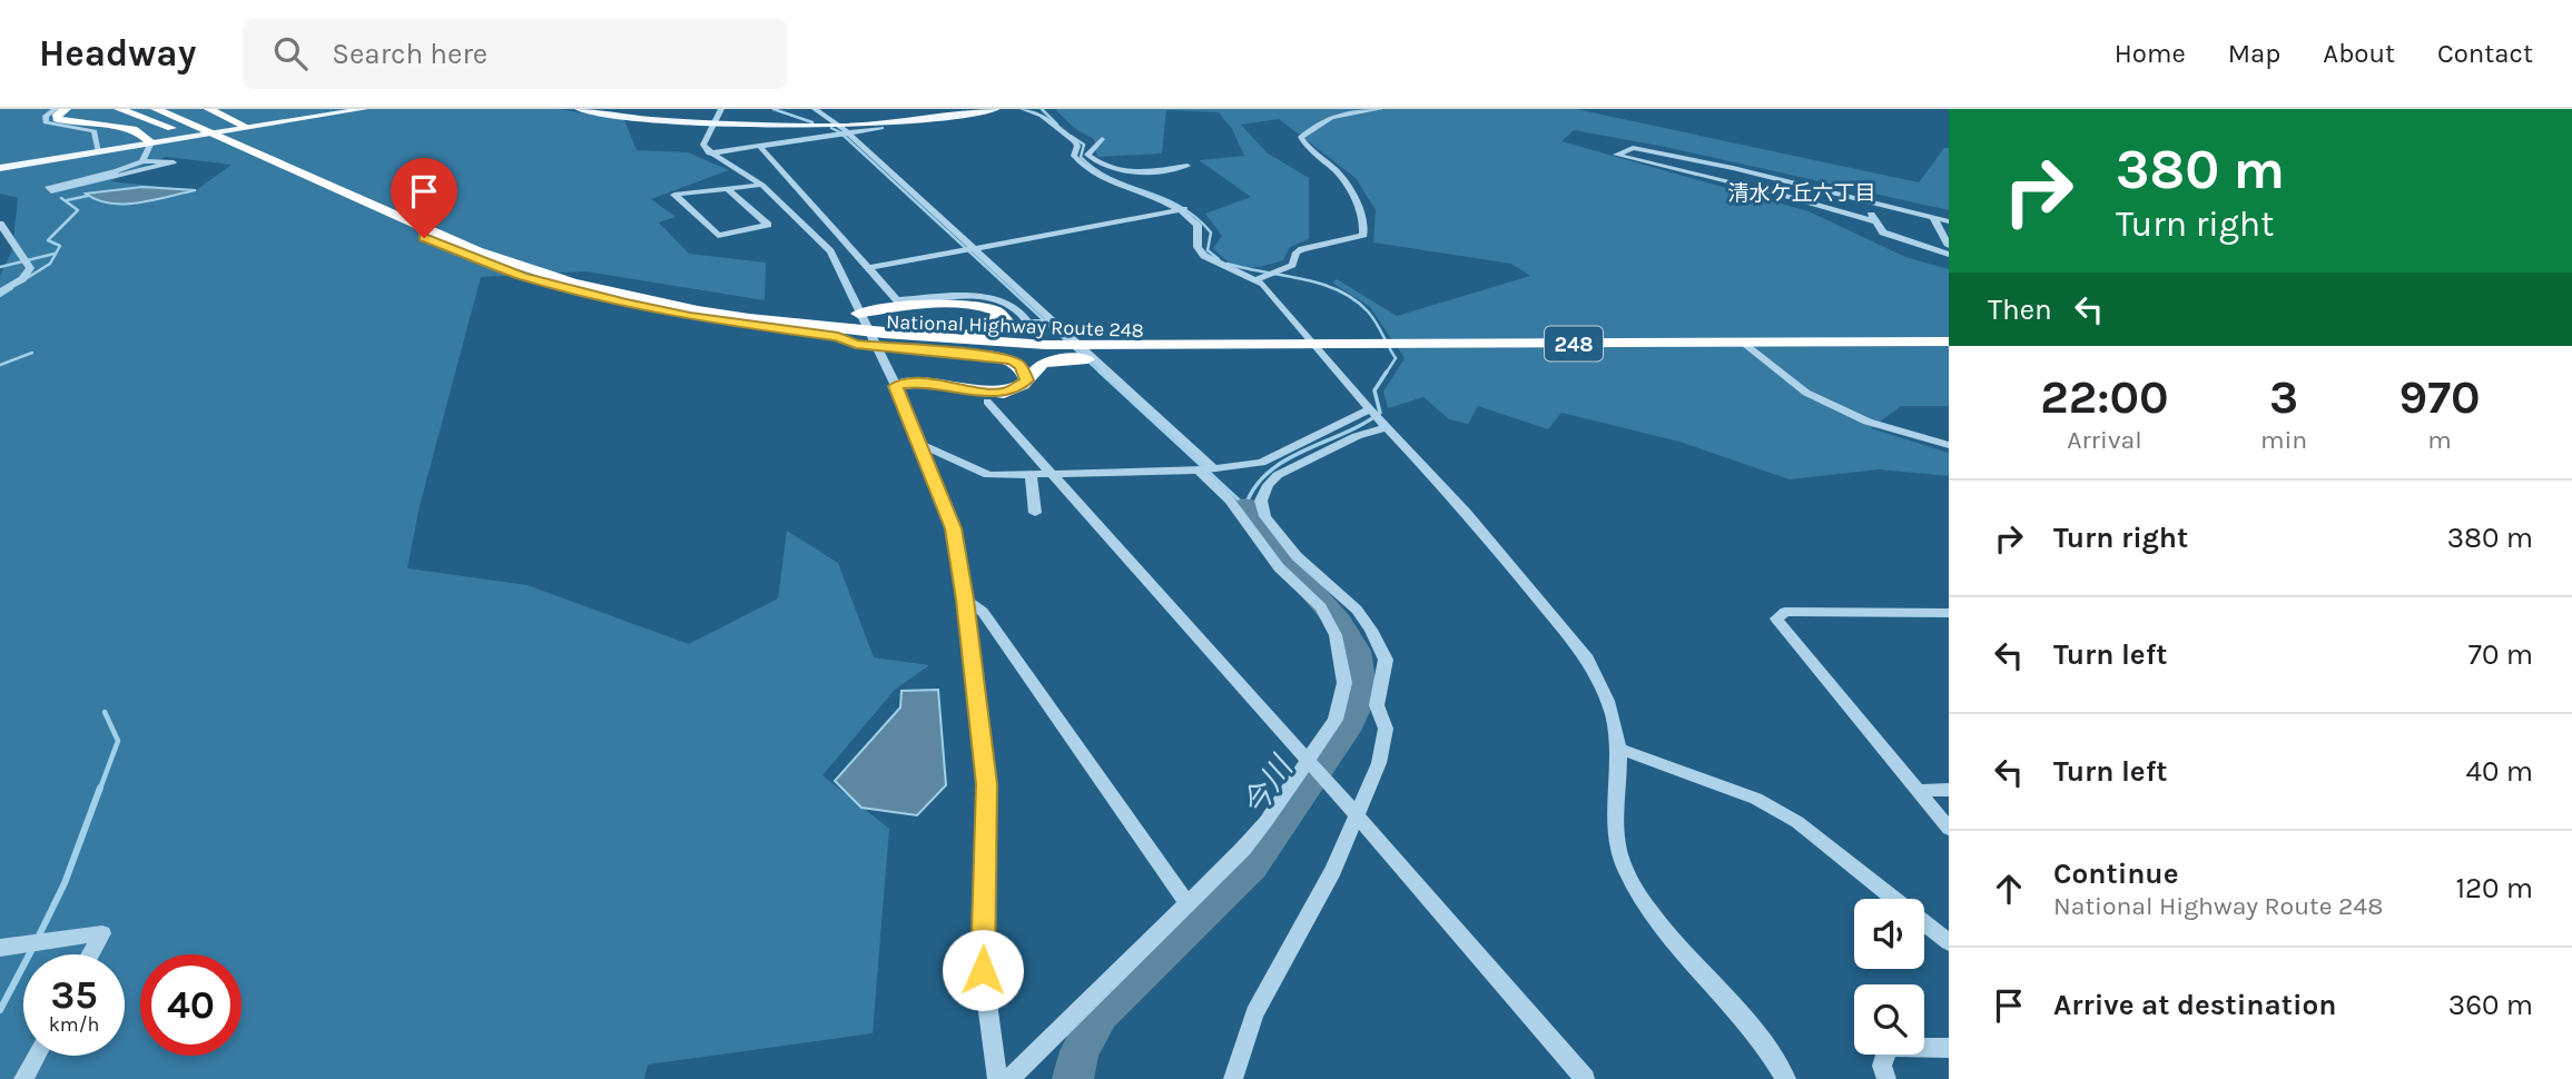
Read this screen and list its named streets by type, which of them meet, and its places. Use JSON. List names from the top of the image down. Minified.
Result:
{"streets":{"highway":["National Highway Route 248","248"]},"districts":["清水ケ丘六丁目"],"water":["今川"],"page":{"header":"Headway","search":"Search here","nav":["Home","Map","About","Contact"],"turn":["380 m","Turn right"],"then":"Then","eta":["22:00","Arrival","3","min","970","m"],"list":[{"name":"Turn right","value":"380 m"},{"name":"Turn left","value":"70 m"},{"name":"Turn left","value":"40 m"},{"name":"Continue","note":"National Highway Route 248","value":"120 m"},{"name":"Arrive at destination","value":"360 m"}],"speed":"35 km/h","limit":"40"}}
